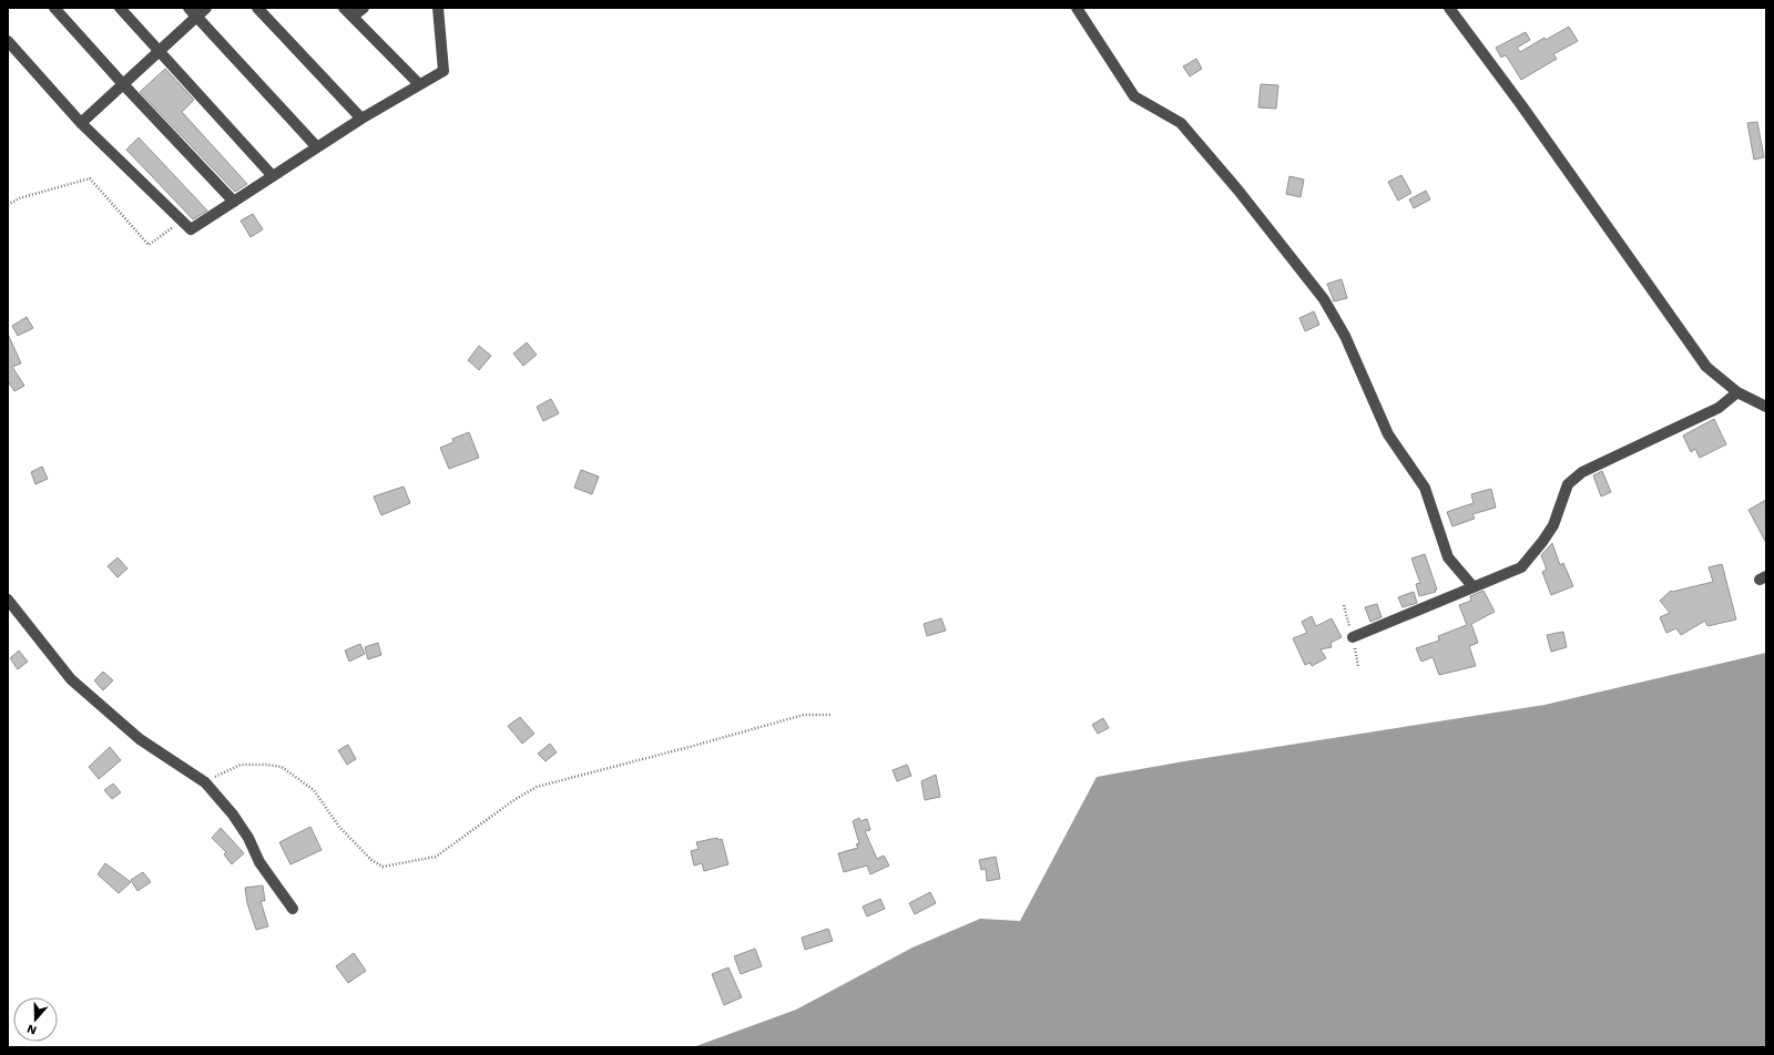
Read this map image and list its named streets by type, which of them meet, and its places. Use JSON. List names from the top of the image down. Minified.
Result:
{"north":"bottom"}
